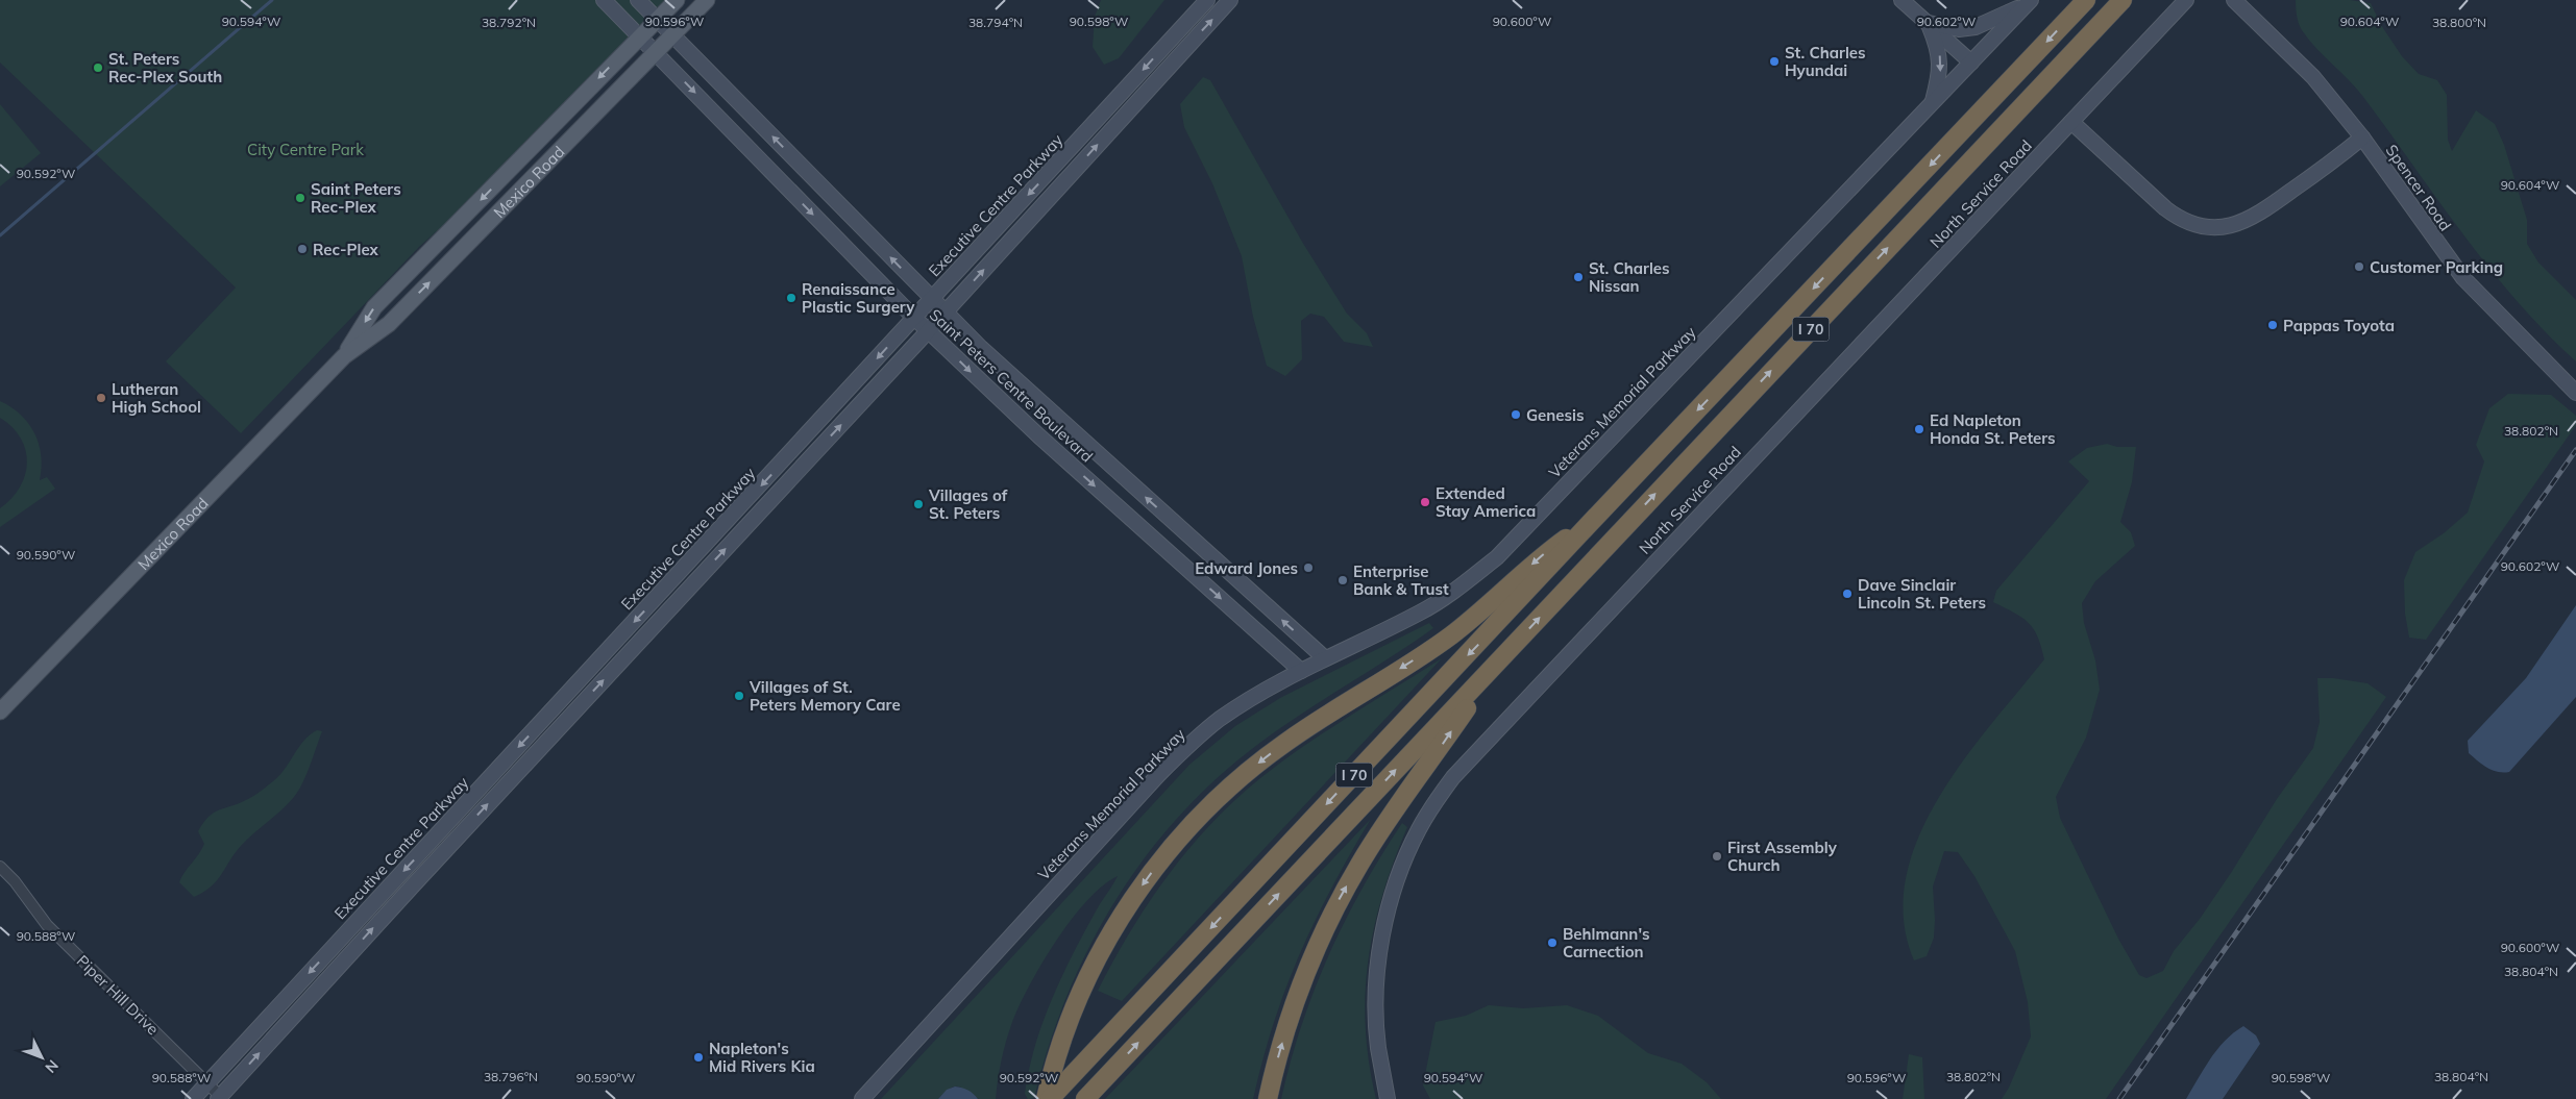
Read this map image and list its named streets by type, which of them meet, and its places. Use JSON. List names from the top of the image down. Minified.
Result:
{"streets":{"highway":["I 70"],"main road":["Mexico Road"],"street":["Spencer Road","North Service Road","Executive Centre Parkway","Saint Peters Centre Boulevard","Veterans Memorial Parkway","Piper Hill Drive"]},"crossings":[["Mexico Road","Saint Peters Centre Boulevard"],["Executive Centre Parkway","Saint Peters Centre Boulevard"],["Executive Centre Parkway","Piper Hill Drive"],["Saint Peters Centre Boulevard","Veterans Memorial Parkway"]],"parks":["City Centre Park"],"places":["St. Charles Hyundai","St. Peters Rec-Plex South","Saint Peters Rec-Plex","Rec-Plex","Customer Parking","St. Charles Nissan","Renaissance Plastic Surgery","Pappas Toyota","Lutheran High School","Genesis","Ed Napleton Honda St. Peters","Extended Stay America","Villages of St. Peters","Edward Jones","Enterprise Bank & Trust","Dave Sinclair Lincoln St. Peters","Villages of St. Peters Memory Care","First Assembly Church","Behlmann's Carnection","Napleton's Mid Rivers Kia"],"north":"bottom right","coordinates":["90.594°W","90.596°W","90.598°W","90.600°W","90.602°W","90.604°W","38.794°N","38.800°N","38.792°N","90.592°W","38.802°N","90.590°W","90.588°W","38.804°N","38.796°N"]}
